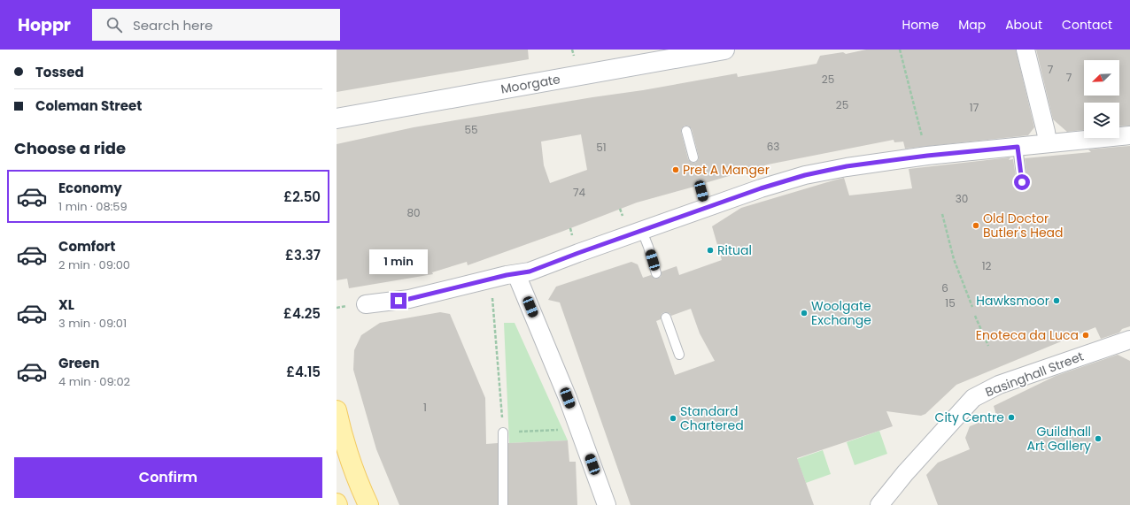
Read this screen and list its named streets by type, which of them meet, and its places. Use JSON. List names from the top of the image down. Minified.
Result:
{"streets":{"street":["Moorgate","Basinghall Street"]},"places":["Pret A Manger","Old Doctor Butler's Head","Ritual","Hawksmoor","Woolgate Exchange","Enoteca da Luca","City Centre","Standard Chartered","Guildhall Art Gallery"],"house_numbers":["7","7","25","25","17","55","63","51","74","30","80","12","6","15","1"],"north":"bottom left","page":{"header":"Hoppr","search":"Search here","nav":["Home","Map","About","Contact"],"banner":["Tossed","Coleman Street"],"heading":"Choose a ride","list":[{"name":"Economy","note":"1 min · 08:59","value":"£2.50"},{"name":"Comfort","note":"2 min · 09:00","value":"£3.37"},{"name":"XL","note":"3 min · 09:01","value":"£4.25"},{"name":"Green","note":"4 min · 09:02","value":"£4.15"}],"bubble":"1 min","buttons":"Confirm"}}
